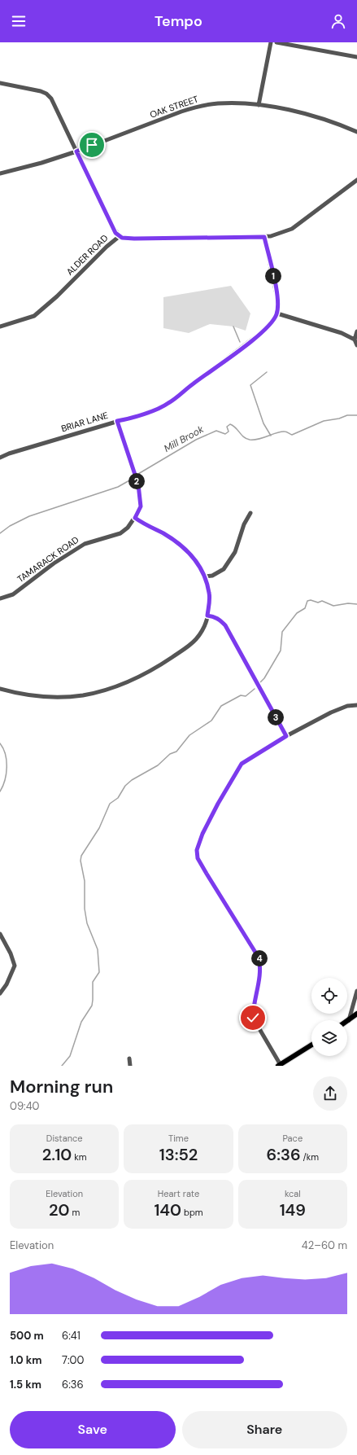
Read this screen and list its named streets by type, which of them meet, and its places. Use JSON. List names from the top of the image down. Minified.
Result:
{"streets":{"street":["OAK STREET","ALDER ROAD","BRIAR LANE","TAMARACK ROAD"]},"crossings":[["ALDER ROAD","BRIAR LANE"],["BRIAR LANE","TAMARACK ROAD"]],"water":["Mill Brook"],"page":{"header":"Tempo","pins":["1","2","3","4"],"heading":["Morning run","09:40"],"stats":[["Distance","2.10 km"],["Time","13:52"],["Pace","6:36 /km"],["Elevation","20 m"],["Heart rate","140 bpm"],["kcal","149"]],"chart":["Elevation","42–60 m"],"list":[{"name":"500 m","note":"6:41"},{"name":"1.0 km","note":"7:00"},{"name":"1.5 km","note":"6:36"}],"buttons":["Save","Share"]}}
